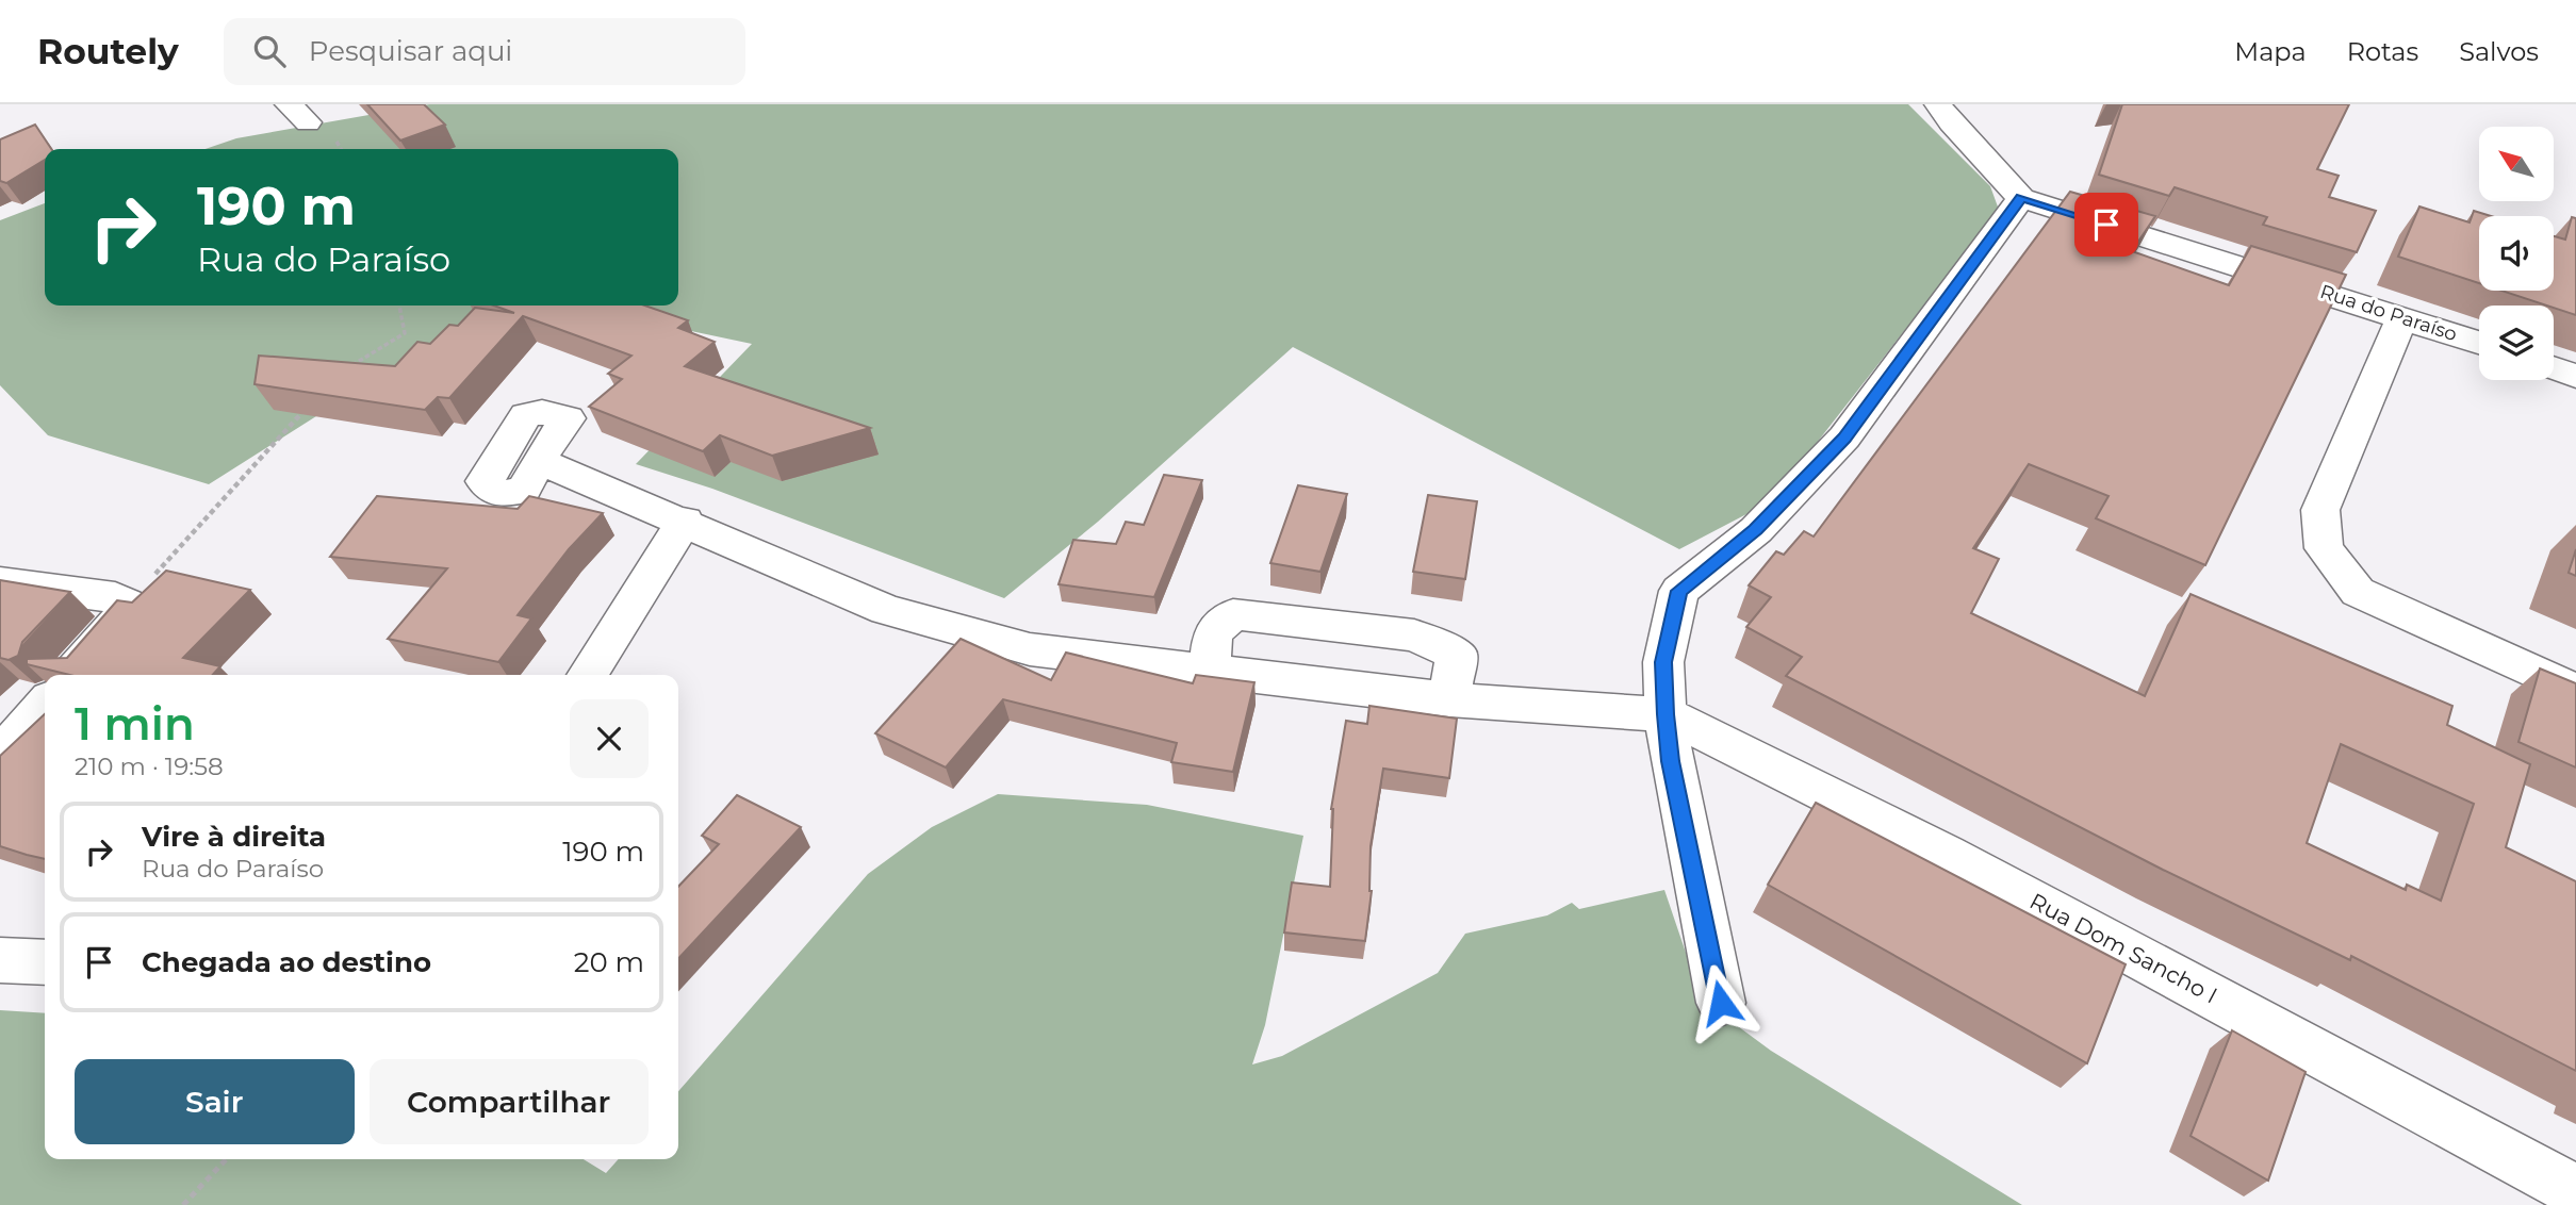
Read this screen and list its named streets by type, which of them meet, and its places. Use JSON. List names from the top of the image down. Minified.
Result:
{"streets":{"street":["Rua do Paraíso","Rua Dom Sancho I"]},"north":"top left","page":{"header":"Routely","search":"Pesquisar aqui","nav":["Mapa","Rotas","Salvos"],"turn":["190 m","Rua do Paraíso"],"heading":["1 min","210 m · 19:58"],"list":[{"name":"Vire à direita","note":"Rua do Paraíso","value":"190 m"},{"name":"Chegada ao destino","value":"20 m"}],"buttons":["Sair","Compartilhar"]}}
